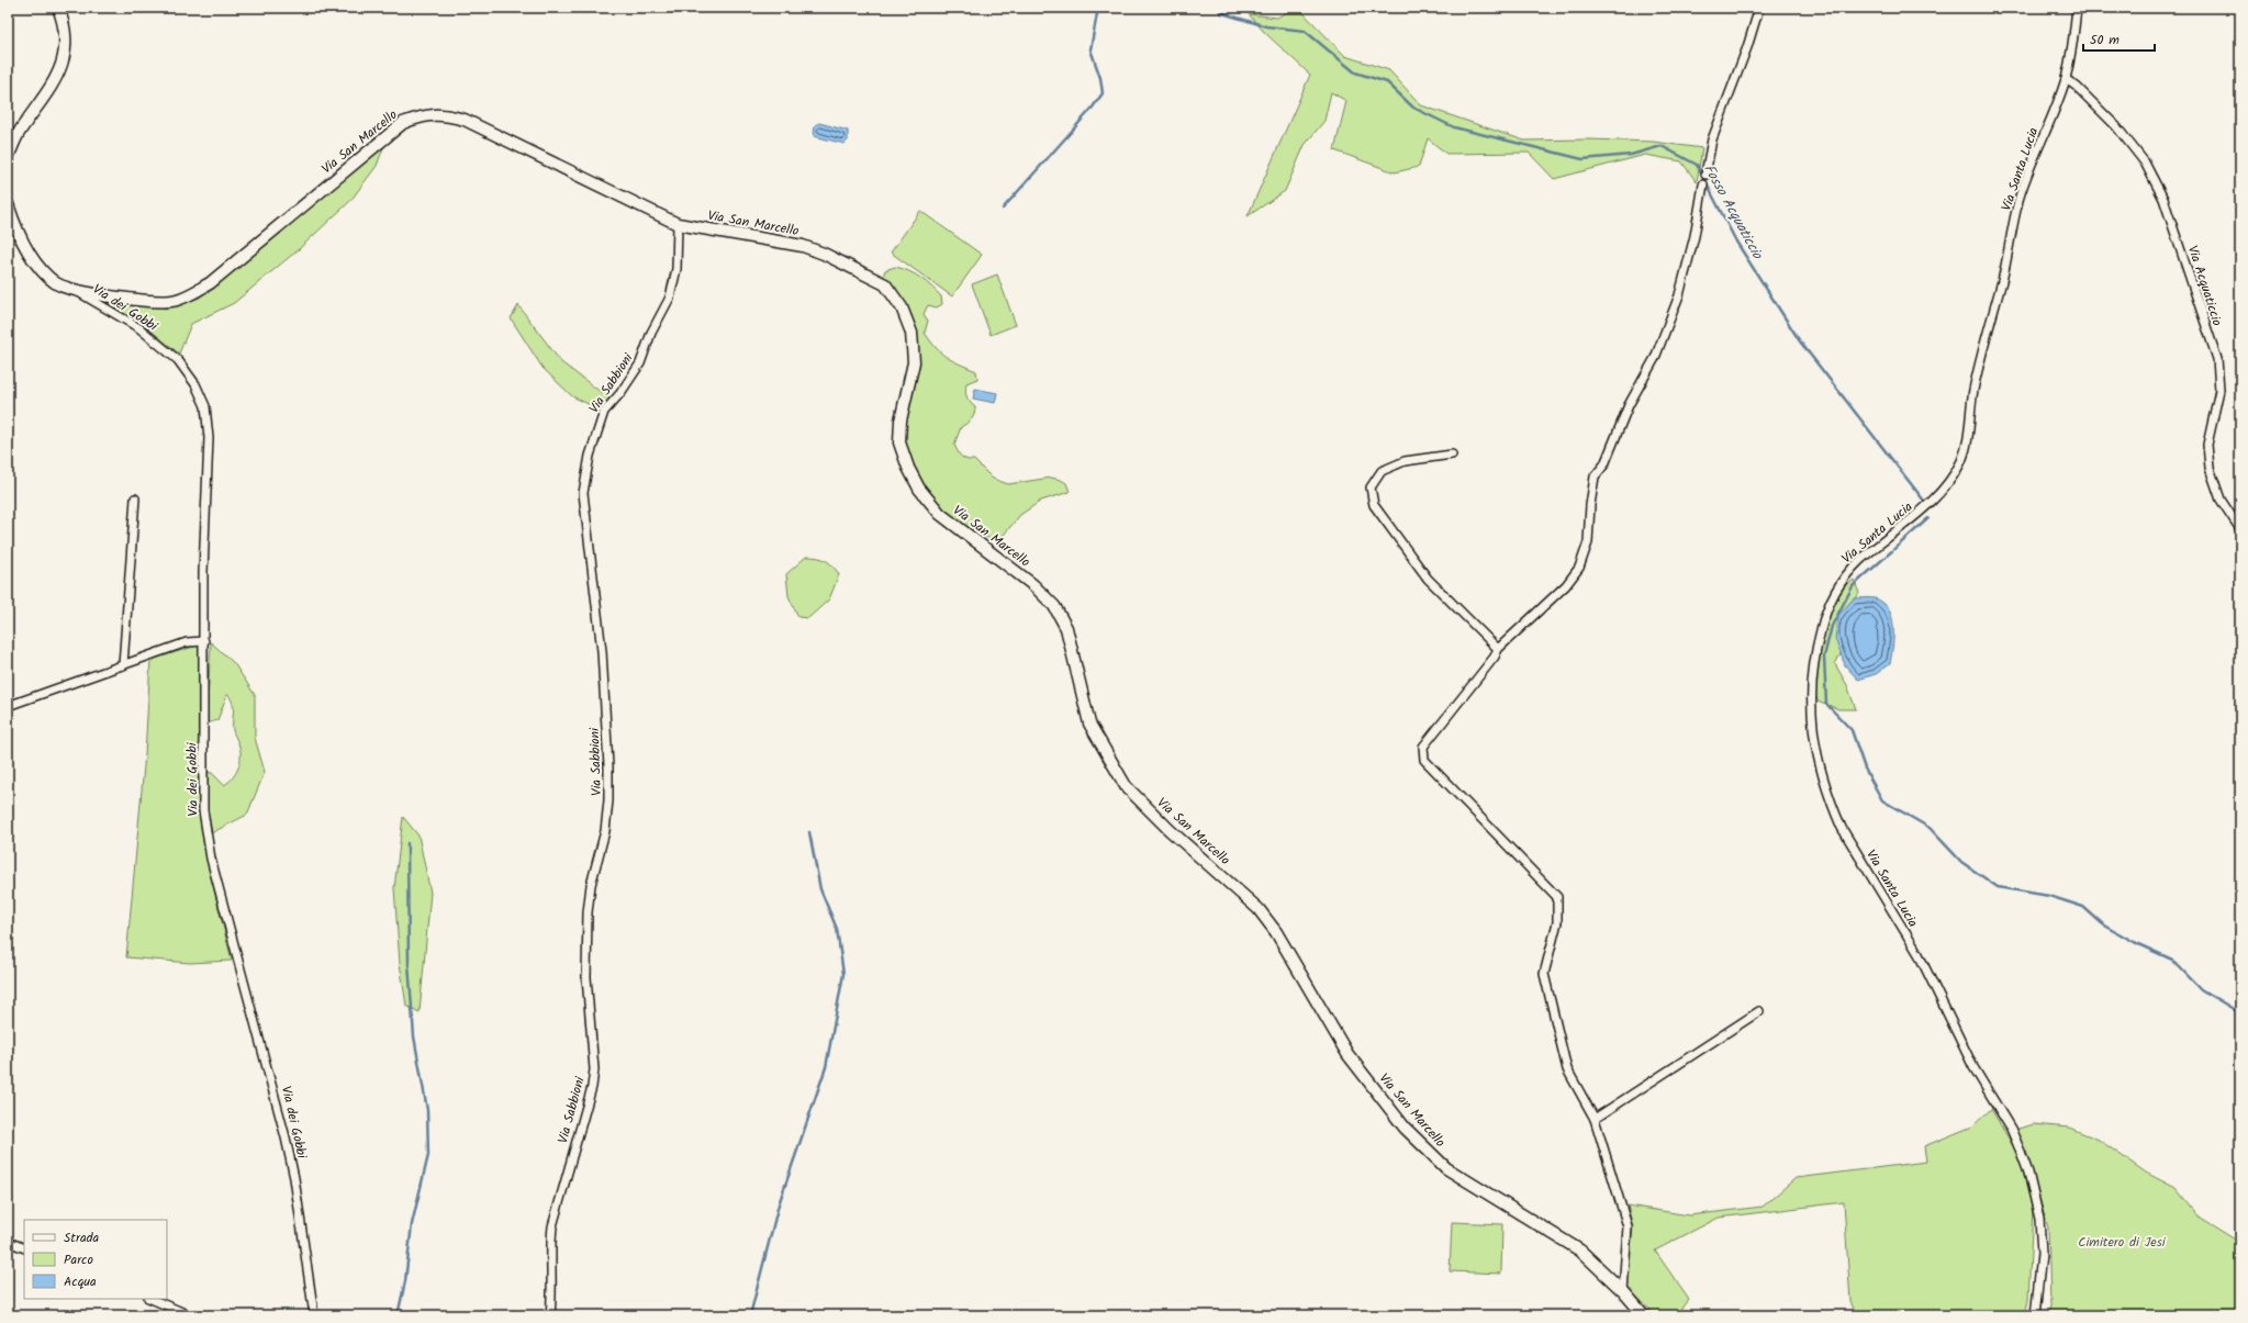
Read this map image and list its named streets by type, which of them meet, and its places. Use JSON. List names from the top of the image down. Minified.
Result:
{"streets":{"main road":["Via San Marcello"],"street":["Via Santa Lucia","Via Acquaticcio","Via dei Gobbi","Via Sabbioni"]},"crossings":[["Via San Marcello","Via dei Gobbi"],["Via San Marcello","Via Sabbioni"],["Via Santa Lucia","Via Acquaticcio"]],"water":["Fosso Acquaticcio"],"parks":["Cimitero di Jesi"],"legend":["Strada","Parco","Acqua"],"scale_bar":"50 m"}
